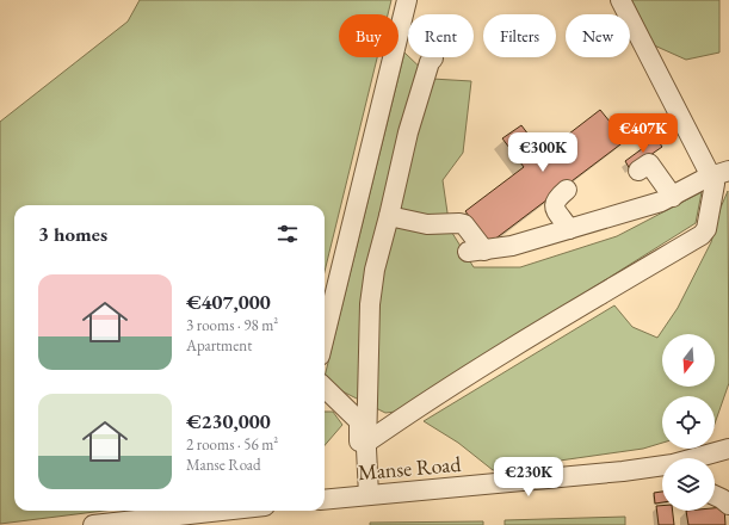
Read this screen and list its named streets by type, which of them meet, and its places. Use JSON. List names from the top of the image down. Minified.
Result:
{"streets":{"street":["Manse Road"]},"north":"bottom","page":{"chip":["Buy","Rent","Filters","New"],"price":["€407K","€300K","€230K"],"heading":"3 homes","list":[{"name":"€407,000","note":"3 rooms · 98 m² · Apartment"},{"name":"€230,000","note":"2 rooms · 56 m² · Manse Road"}]}}
